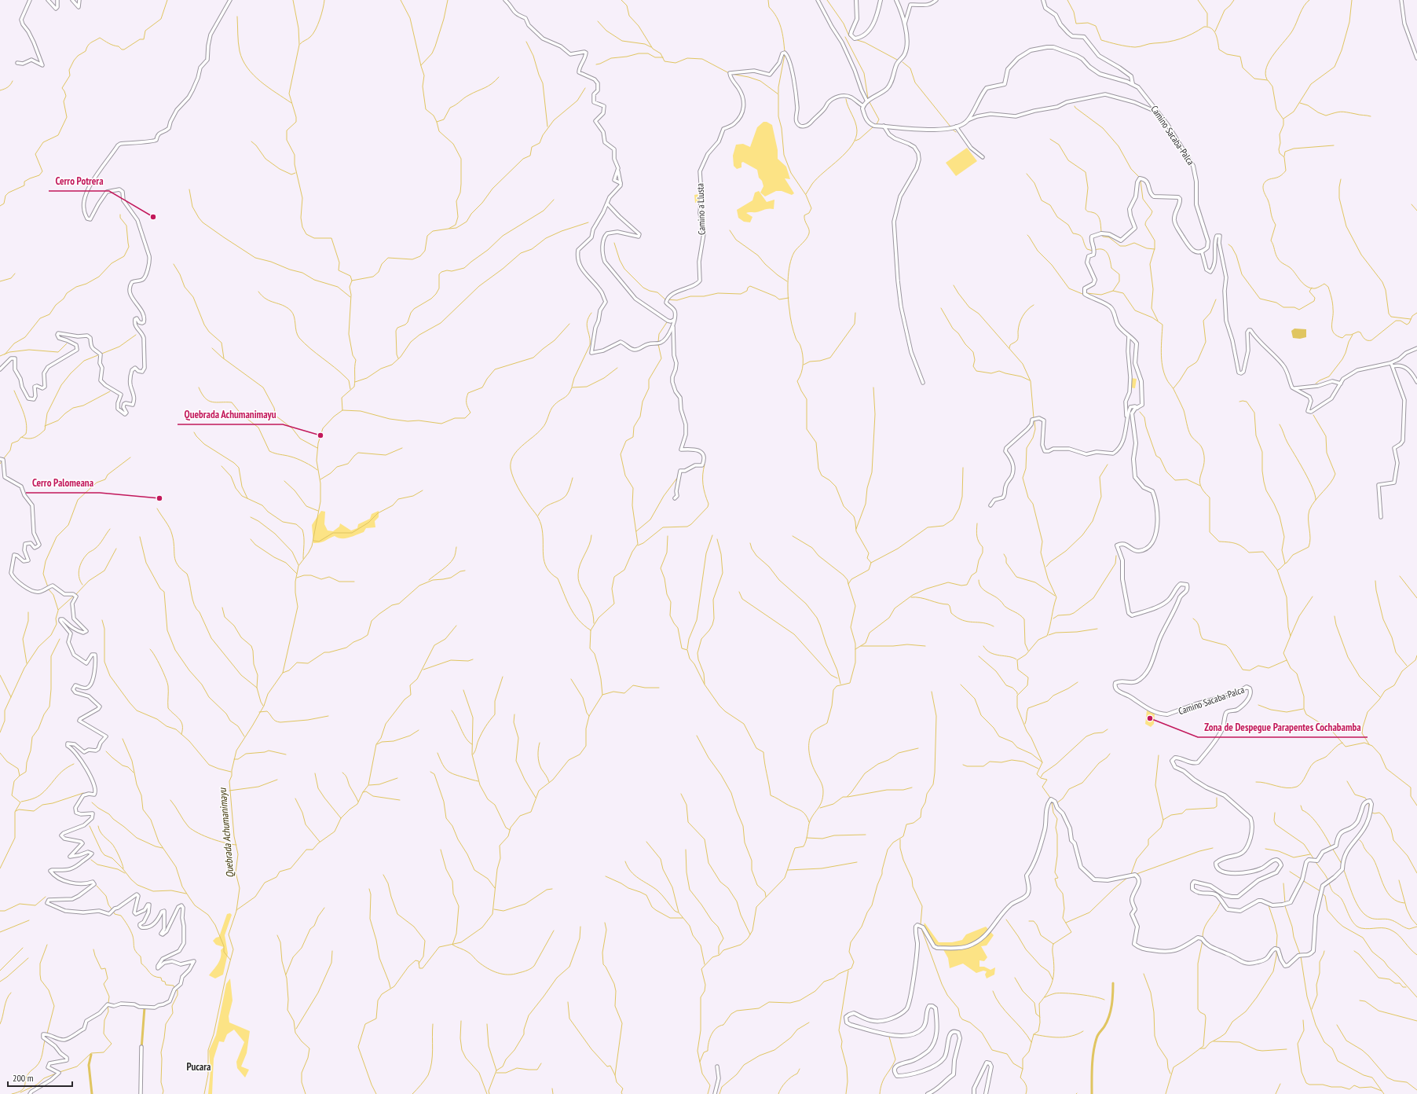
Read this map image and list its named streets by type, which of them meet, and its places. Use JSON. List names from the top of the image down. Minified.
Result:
{"streets":{"street":["Camino Sacaba-Palca","Camino a Llusta"]},"districts":["Pucara"],"water":["Quebrada Achumanimayu"],"places":["Cerro Potrera","Quebrada Achumanimayu","Cerro Palomeana","Zona de Despegue Parapentes Cochabamba"],"scale_bar":"200 m"}
